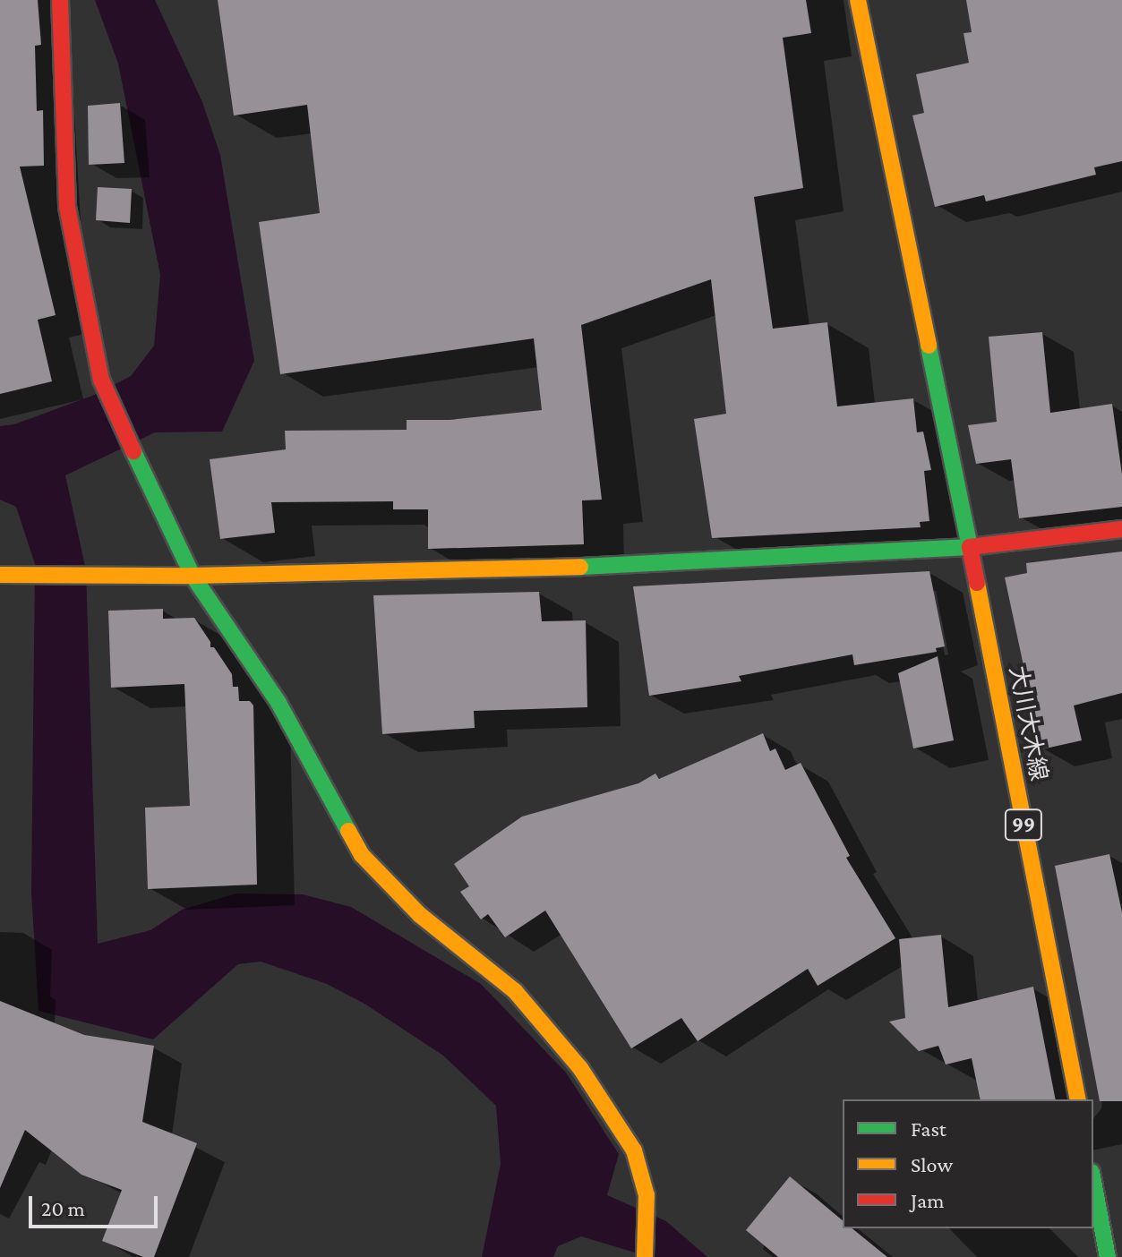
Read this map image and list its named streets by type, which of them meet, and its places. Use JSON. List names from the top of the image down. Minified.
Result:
{"streets":{"street":["大川大木線","99"]},"legend":["Fast","Slow","Jam"],"scale_bar":"20 m"}
